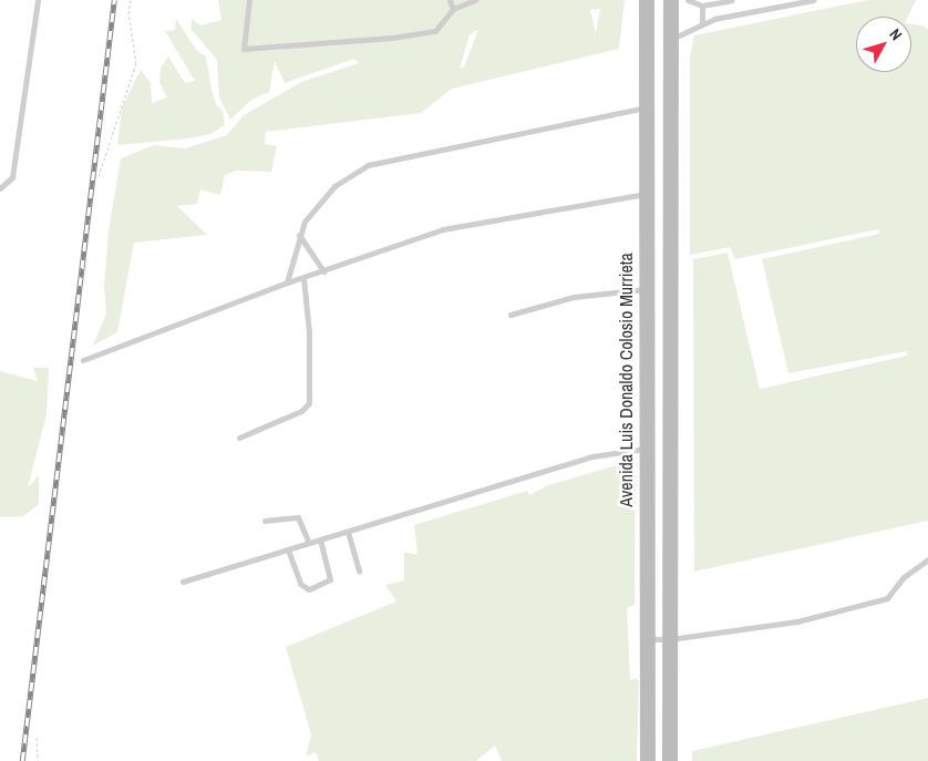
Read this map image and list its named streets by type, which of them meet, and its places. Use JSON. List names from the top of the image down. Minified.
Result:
{"streets":{"main road":["Avenida Luis Donaldo Colosio Murrieta"]},"north":"top right"}
